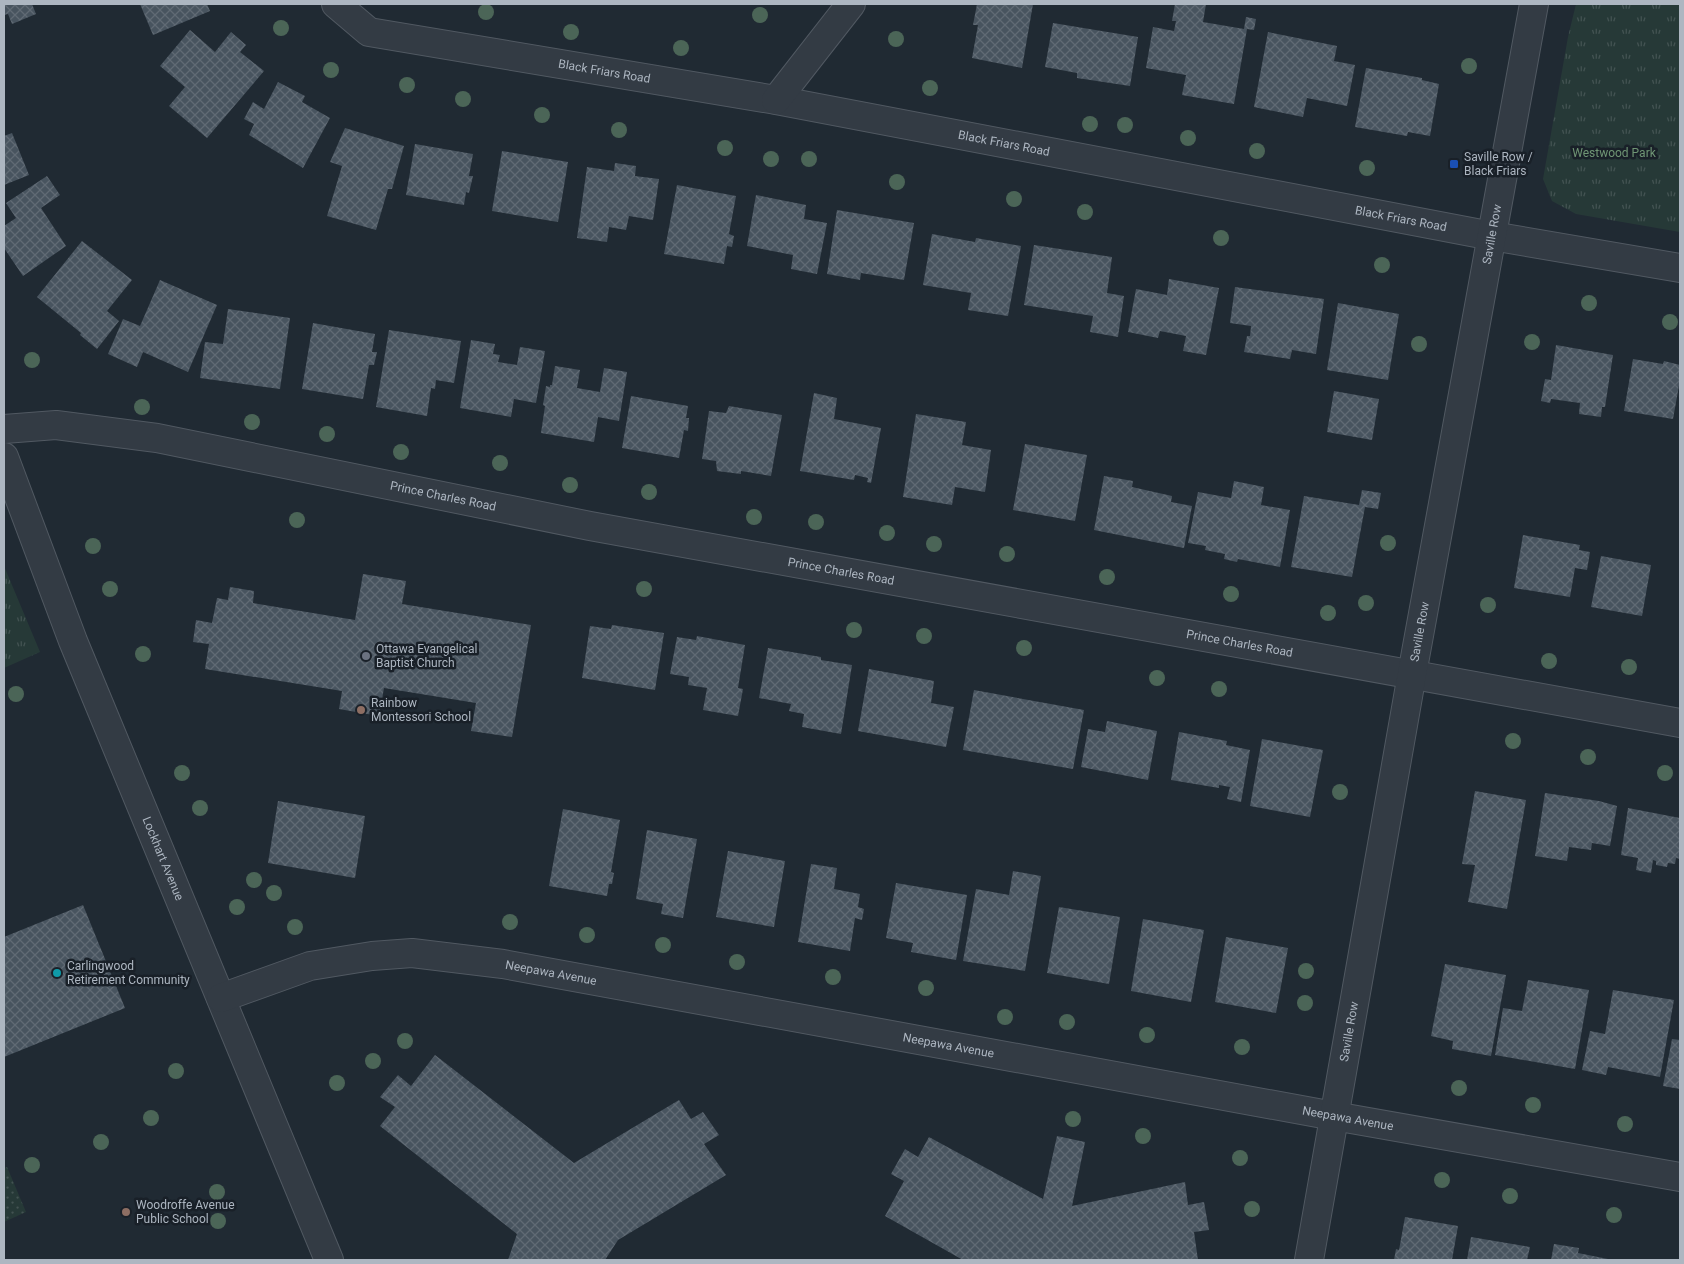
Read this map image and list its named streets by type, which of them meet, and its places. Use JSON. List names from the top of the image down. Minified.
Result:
{"streets":{"street":["Black Friars Road","Saville Row","Prince Charles Road","Lockhart Avenue","Neepawa Avenue"]},"crossings":[["Black Friars Road","Saville Row"],["Saville Row","Prince Charles Road"],["Saville Row","Neepawa Avenue"],["Lockhart Avenue","Neepawa Avenue"]],"parks":["Westwood Park"],"places":{"transit":["Saville Row / Black Friars"],"other":["Ottawa Evangelical Baptist Church","Rainbow Montessori School","Carlingwood Retirement Community","Woodroffe Avenue Public School"]}}
